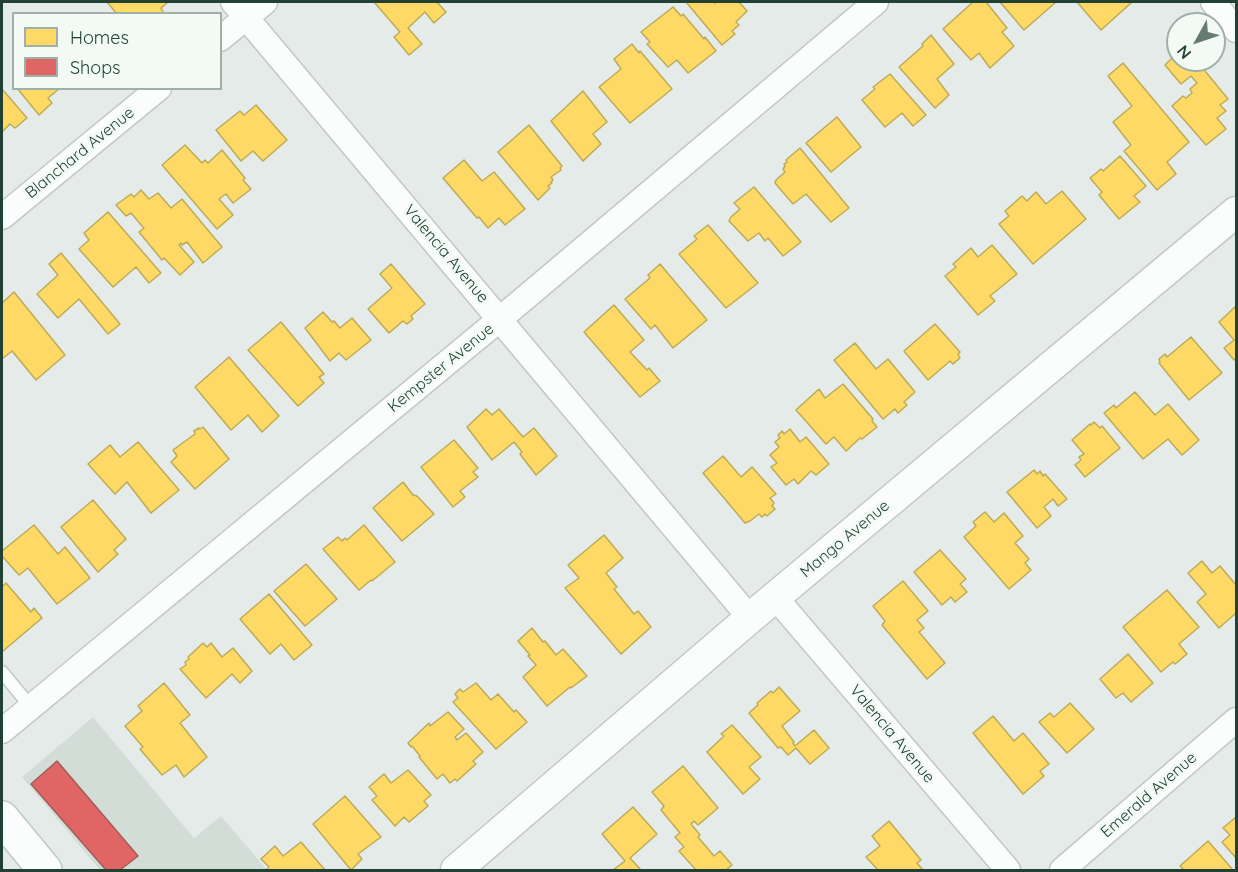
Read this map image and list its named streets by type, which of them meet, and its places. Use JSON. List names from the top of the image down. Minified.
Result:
{"streets":{"street":["Blanchard Avenue","Valencia Avenue","Kempster Avenue","Mango Avenue","Emerald Avenue"]},"crossings":[["Valencia Avenue","Kempster Avenue"],["Valencia Avenue","Mango Avenue"]],"legend":["Homes","Shops"],"north":"bottom left"}
